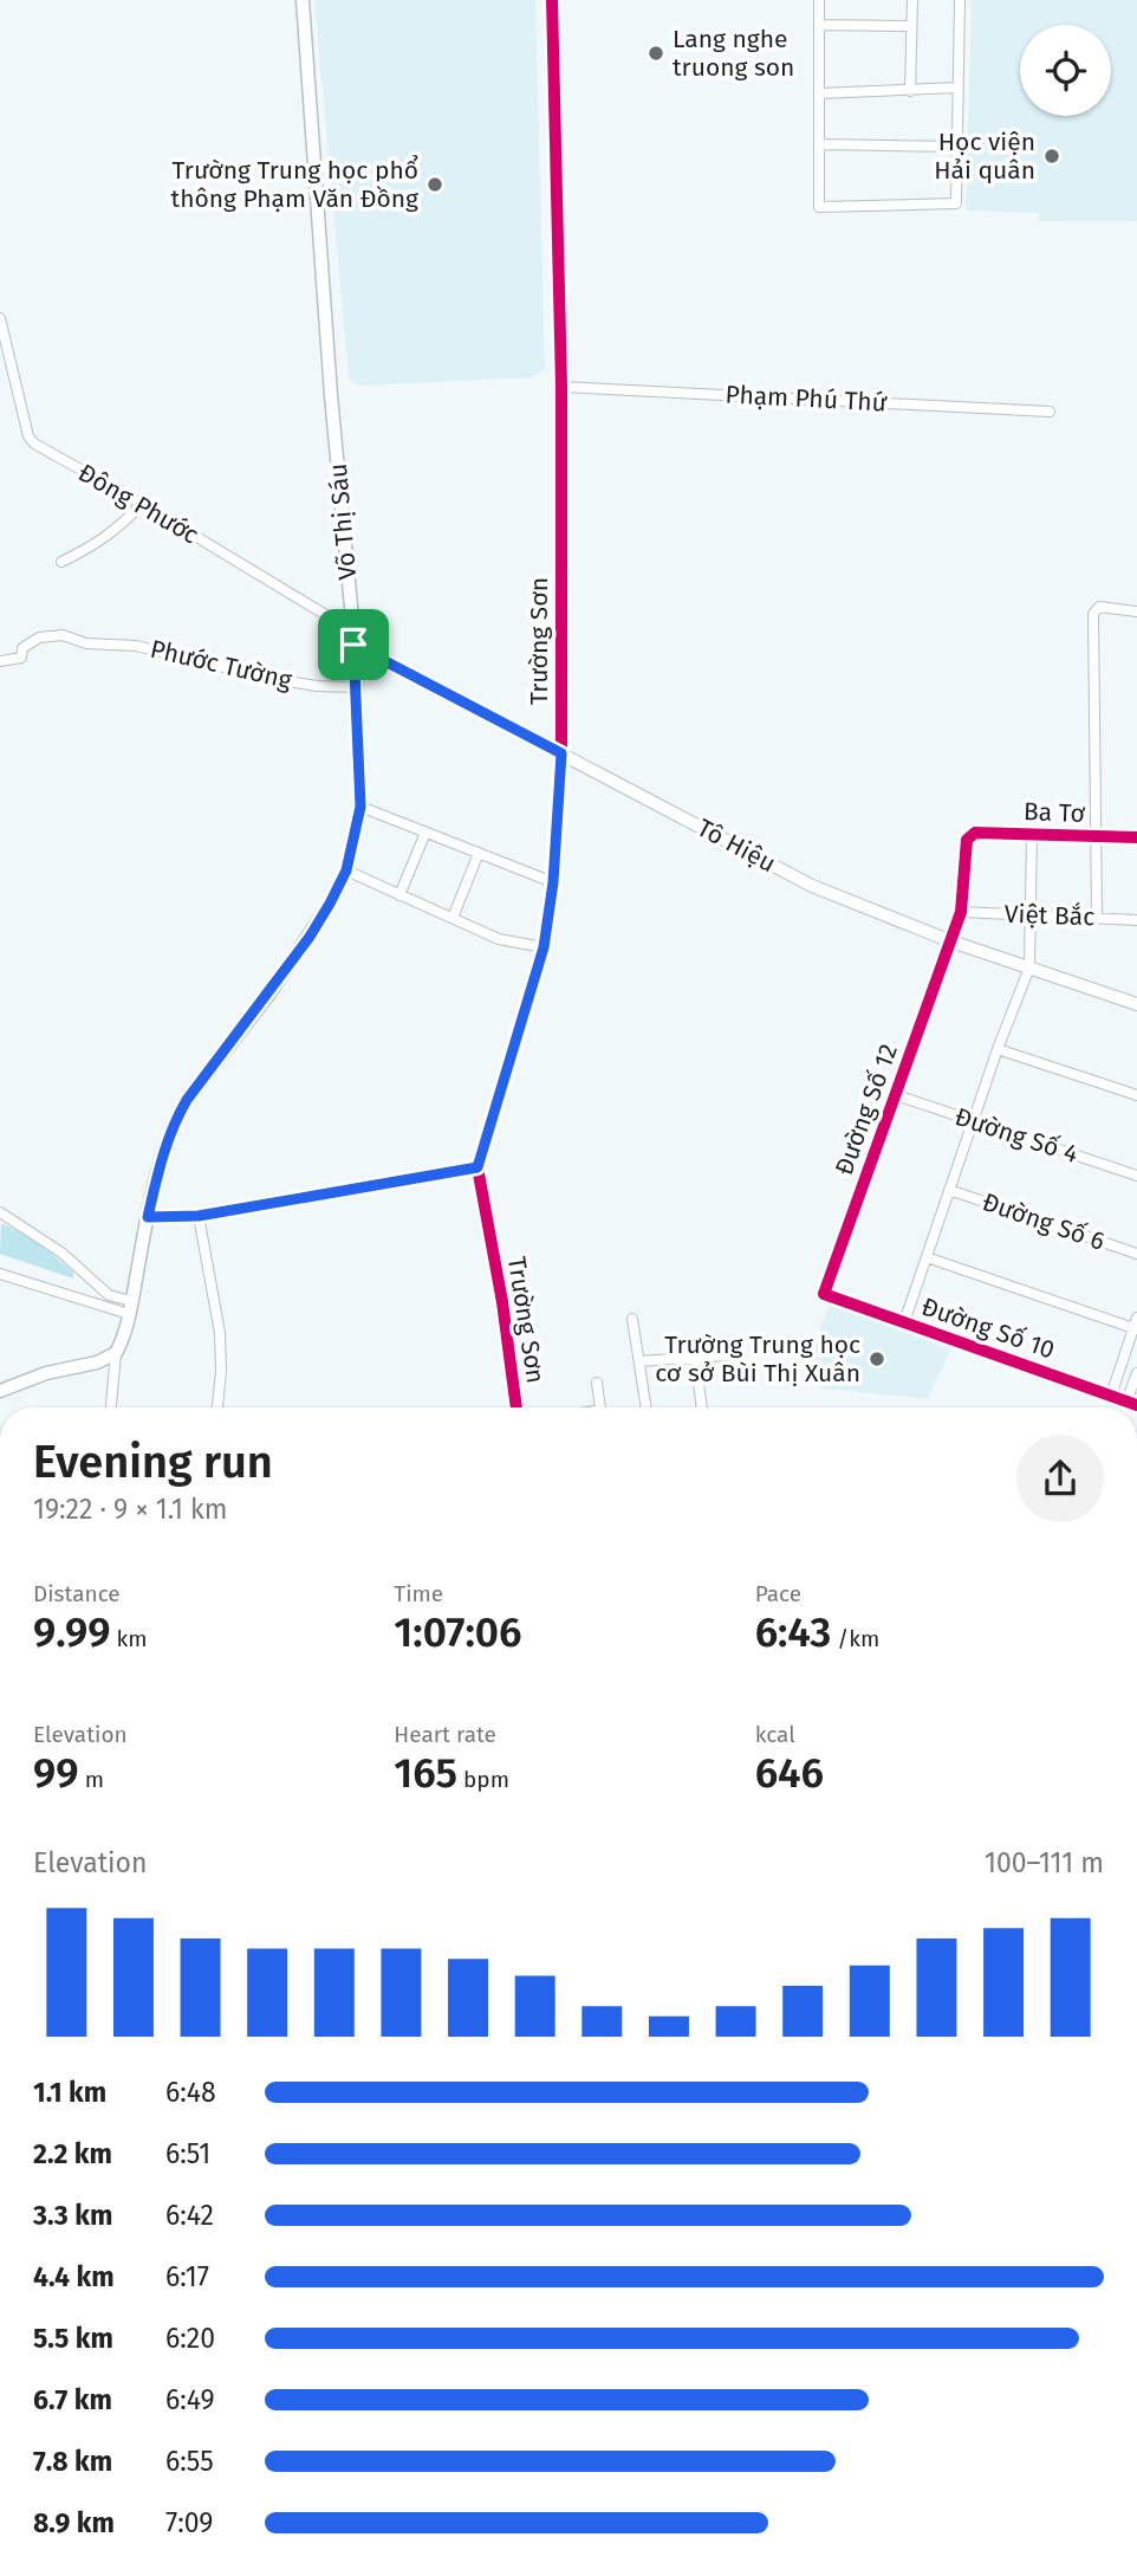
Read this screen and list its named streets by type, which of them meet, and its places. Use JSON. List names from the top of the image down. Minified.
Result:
{"streets":{"main road":["Võ Thị Sáu"],"street":["Phạm Phú Thứ","Đông Phước","Trường Sơn","Phước Tường","Ba Tơ","Tô Hiệu","Việt Bắc","Đường Số 12","Đường Số 4","Đường Số 6","Đường Số 10"]},"crossings":[["Phạm Phú Thứ","Trường Sơn"],["Đông Phước","Võ Thị Sáu"],["Đông Phước","Tô Hiệu"],["Võ Thị Sáu","Phước Tường"],["Võ Thị Sáu","Tô Hiệu"],["Trường Sơn","Tô Hiệu"],["Ba Tơ","Đường Số 12"],["Tô Hiệu","Đường Số 12"],["Việt Bắc","Đường Số 12"],["Đường Số 12","Đường Số 4"],["Đường Số 12","Đường Số 10"]],"places":["Lang nghe truong son","Học viện Hải quân","Trường Trung học phổ thông Phạm Văn Đồng","Trường Trung học cơ sở Bùi Thị Xuân"],"page":{"heading":["Evening run","19:22 · 9 × 1.1 km"],"stats":[["Distance","9.99 km"],["Time","1:07:06"],["Pace","6:43 /km"],["Elevation","99 m"],["Heart rate","165 bpm"],["kcal","646"]],"chart":["Elevation","100–111 m"],"list":[{"name":"1.1 km","note":"6:48"},{"name":"2.2 km","note":"6:51"},{"name":"3.3 km","note":"6:42"},{"name":"4.4 km","note":"6:17"},{"name":"5.5 km","note":"6:20"},{"name":"6.7 km","note":"6:49"},{"name":"7.8 km","note":"6:55"},{"name":"8.9 km","note":"7:09"}]}}
